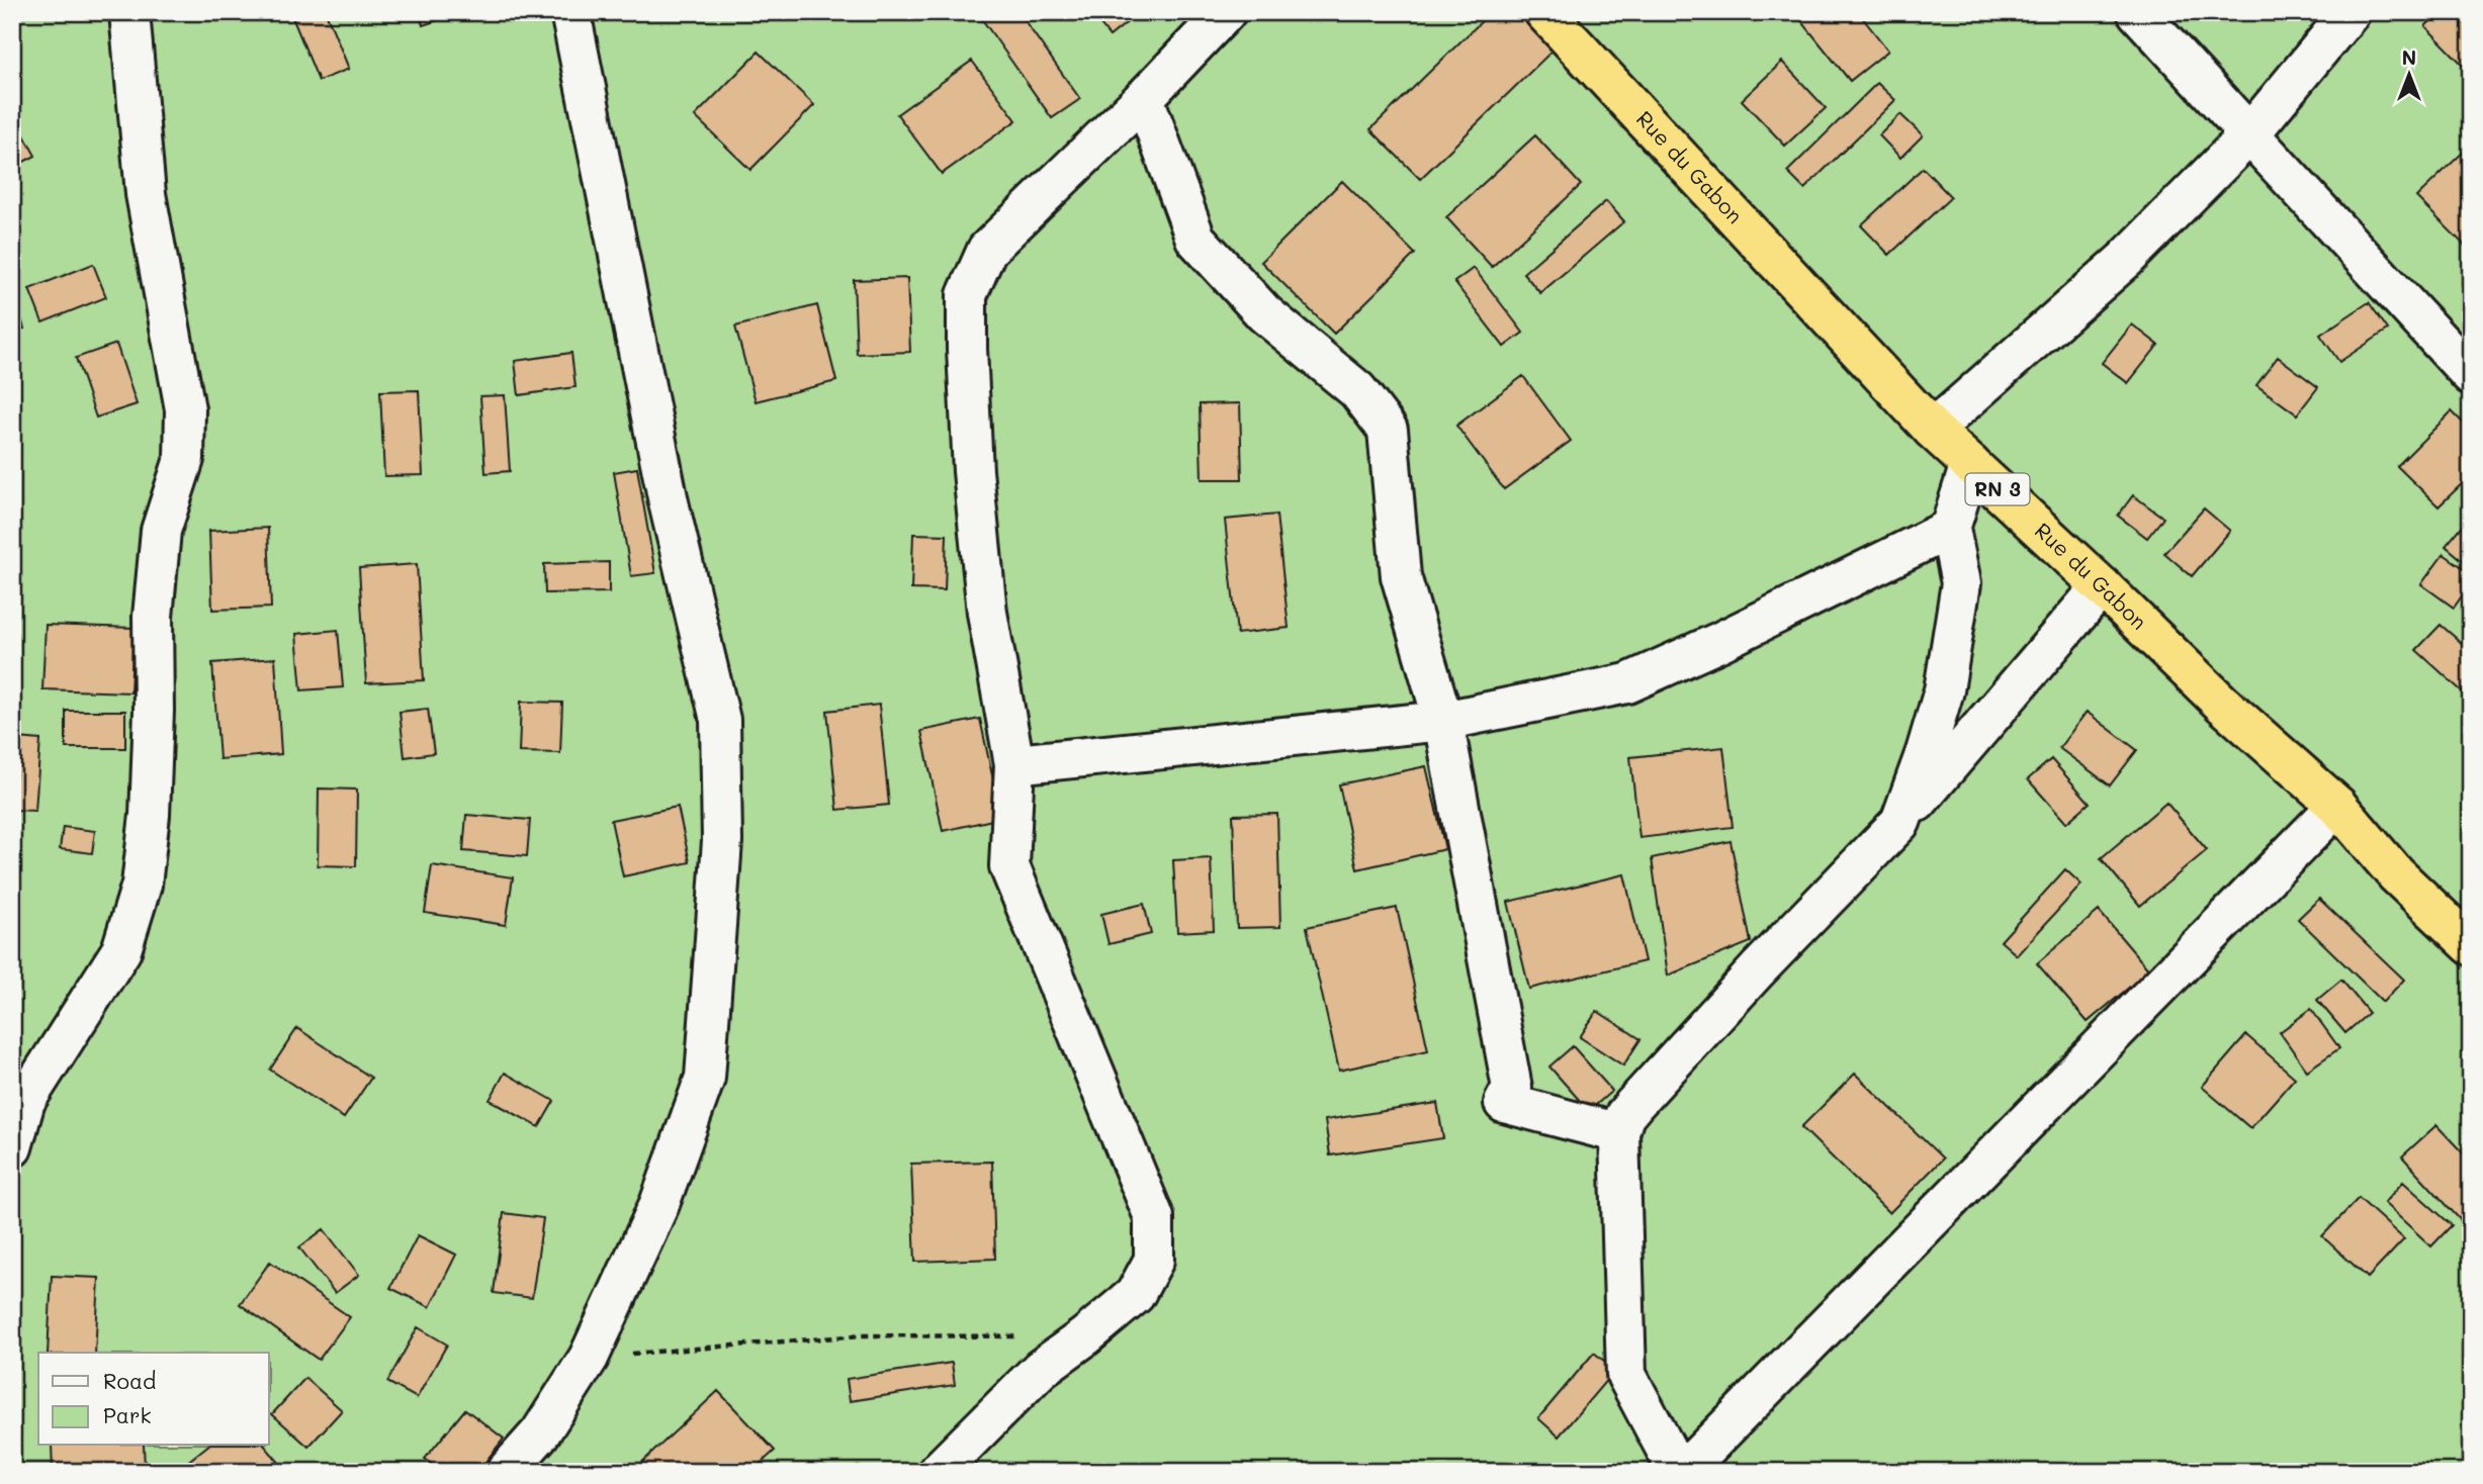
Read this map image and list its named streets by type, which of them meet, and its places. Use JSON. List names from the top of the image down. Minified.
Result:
{"streets":{"highway":["Rue du Gabon","RN 3"]},"legend":["Road","Park"],"north":"top"}
